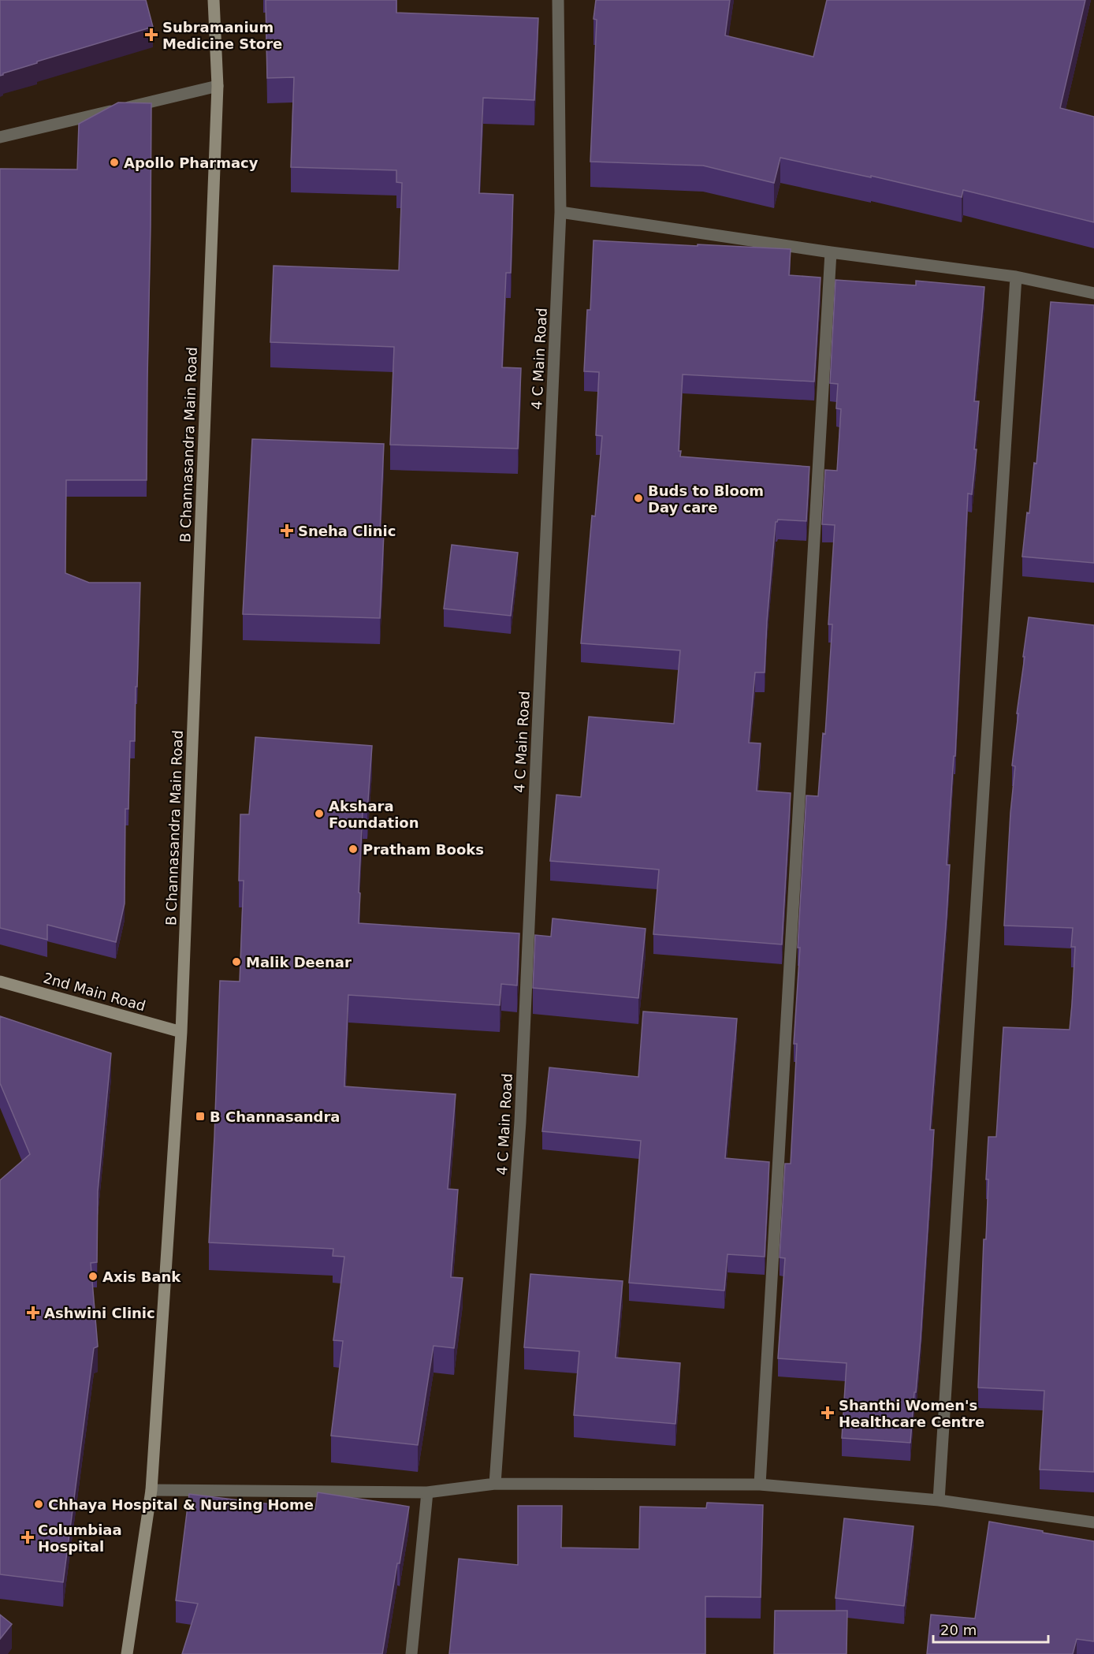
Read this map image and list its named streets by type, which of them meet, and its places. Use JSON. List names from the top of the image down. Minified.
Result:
{"streets":{"street":["4 C Main Road","B Channasandra Main Road","2nd Main Road"]},"crossings":[["B Channasandra Main Road","2nd Main Road"]],"places":{"health":["Subramanium Medicine Store","Sneha Clinic","Ashwini Clinic","Shanthi Women's Healthcare Centre","Columbiaa Hospital"],"other":["Apollo Pharmacy","Buds to Bloom Day care","Akshara Foundation","Pratham Books","Malik Deenar","Axis Bank","Chhaya Hospital & Nursing Home"],"transit":["B Channasandra"]},"scale_bar":"20 m"}
